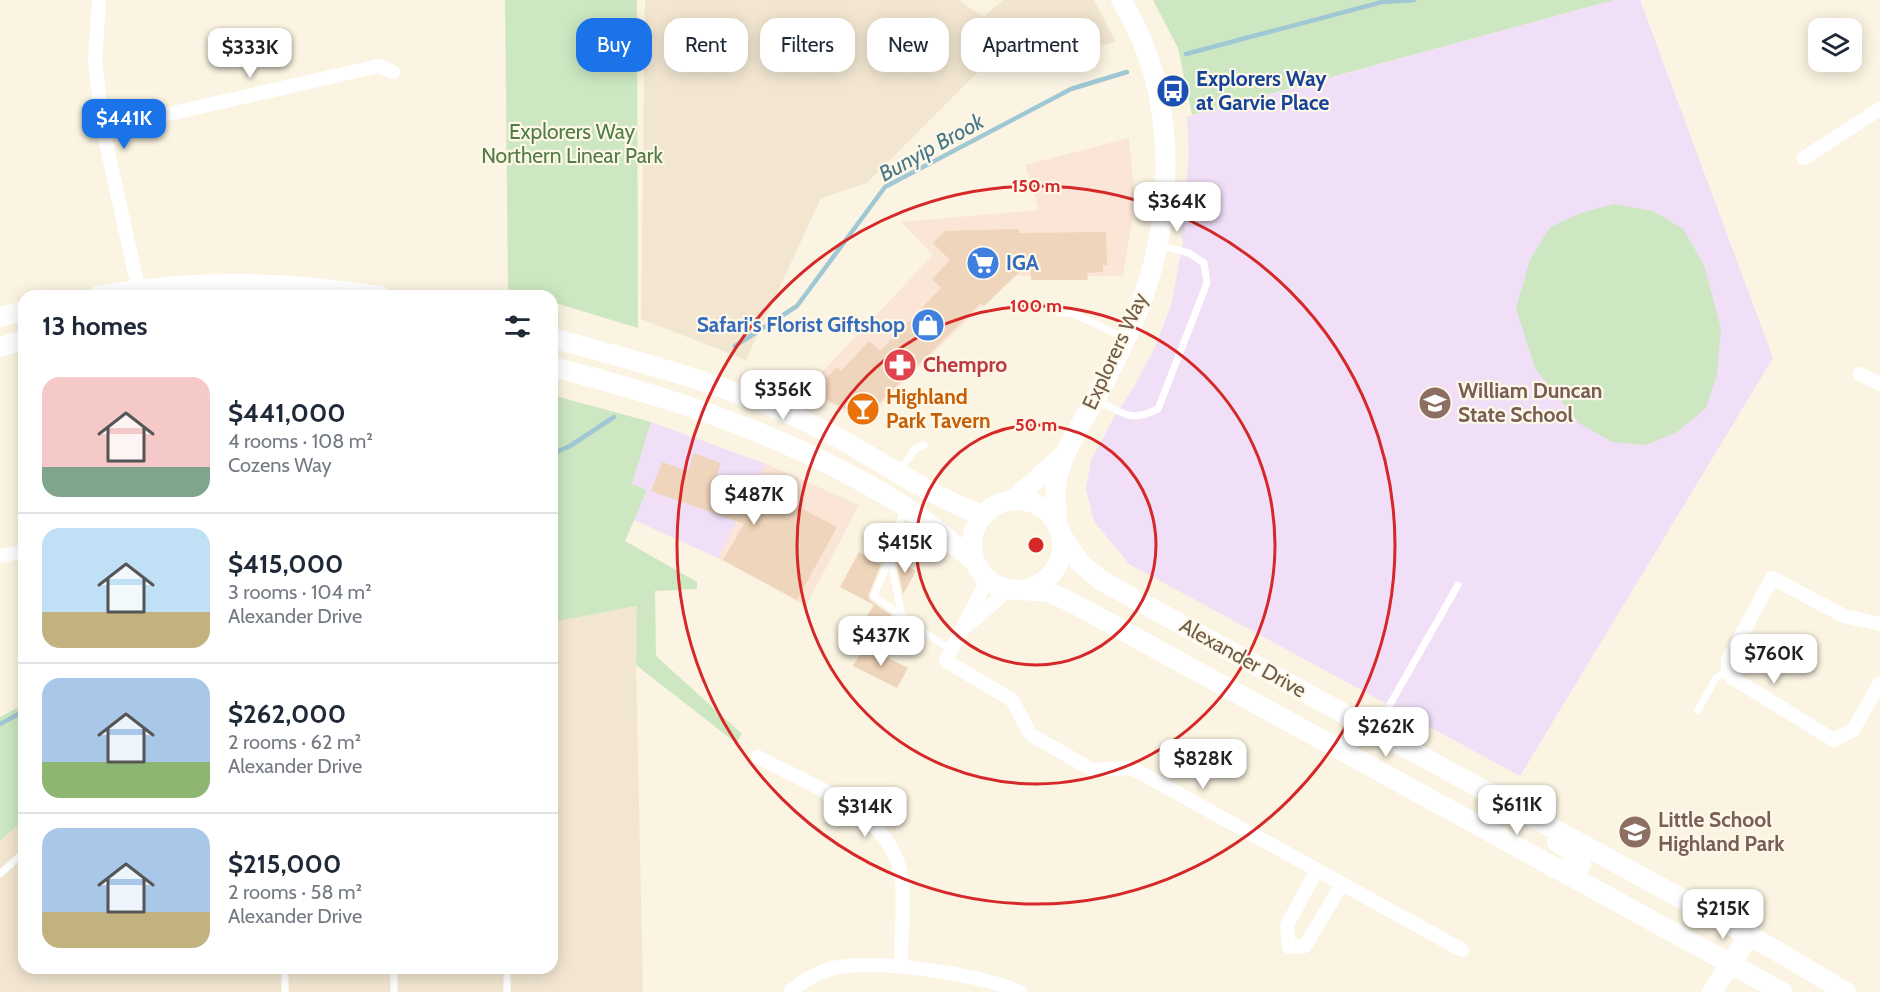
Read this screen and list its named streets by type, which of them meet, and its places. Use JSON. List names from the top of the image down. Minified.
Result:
{"streets":{"main road":["Explorers Way","Alexander Drive"]},"crossings":[["Explorers Way","Alexander Drive"]],"water":["Bunyip Brook"],"parks":["Explorers Way Northern Linear Park"],"places":{"bus stop":["Explorers Way at Garvie Place"],"supermarket":["IGA"],"shop":["Safari's Florist Giftshop"],"pharmacy":["Chempro"],"school or university":["William Duncan State School","Little School Highland Park"],"bar":["Highland Park Tavern"]},"page":{"chip":["Buy","Rent","Filters","New","Apartment"],"price":["$333K","$441K","$364K","$356K","$487K","$415K","$437K","$760K","$262K","$828K","$611K","$314K","$215K"],"heading":"13 homes","list":[{"name":"$441,000","note":"4 rooms · 108 m² · Cozens Way"},{"name":"$415,000","note":"3 rooms · 104 m² · Alexander Drive"},{"name":"$262,000","note":"2 rooms · 62 m² · Alexander Drive"},{"name":"$215,000","note":"2 rooms · 58 m² · Alexander Drive"}]},"rings":["150 m","100 m","50 m"]}
